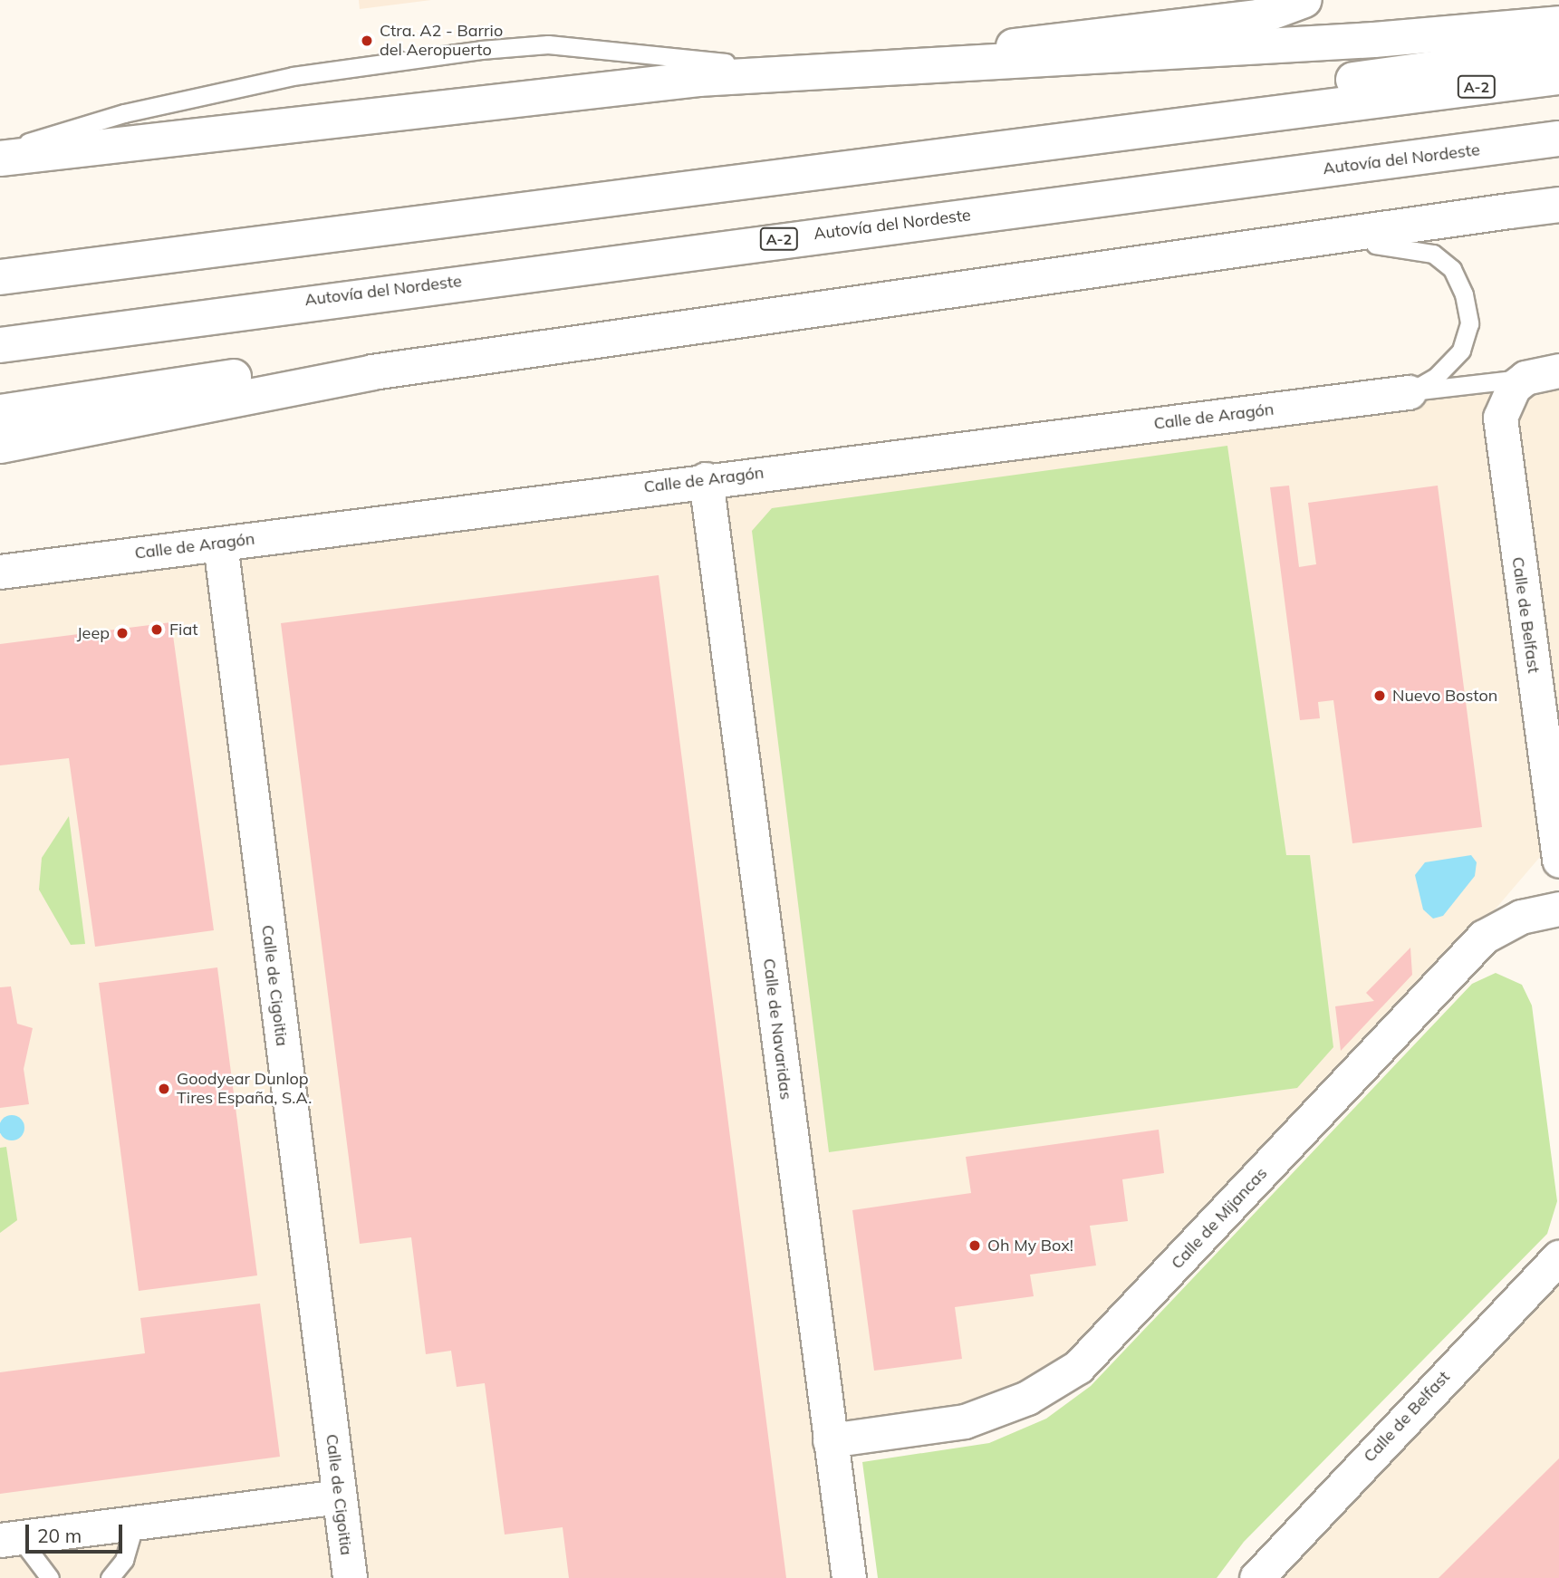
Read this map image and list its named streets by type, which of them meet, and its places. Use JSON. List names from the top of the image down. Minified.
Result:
{"streets":{"main road":["A-2","Autovía del Nordeste"],"street":["Calle de Aragón","Calle de Belfast","Calle de Cigoitia","Calle de Navaridas","Calle de Mijancas"]},"crossings":[["Calle de Aragón","Calle de Cigoitia"],["Calle de Aragón","Calle de Navaridas"],["Calle de Navaridas","Calle de Mijancas"]],"places":["Ctra. A2 - Barrio del Aeropuerto","Fiat","Jeep","Nuevo Boston","Goodyear Dunlop Tires España, S.A.","Oh My Box!"],"scale_bar":"20 m"}
